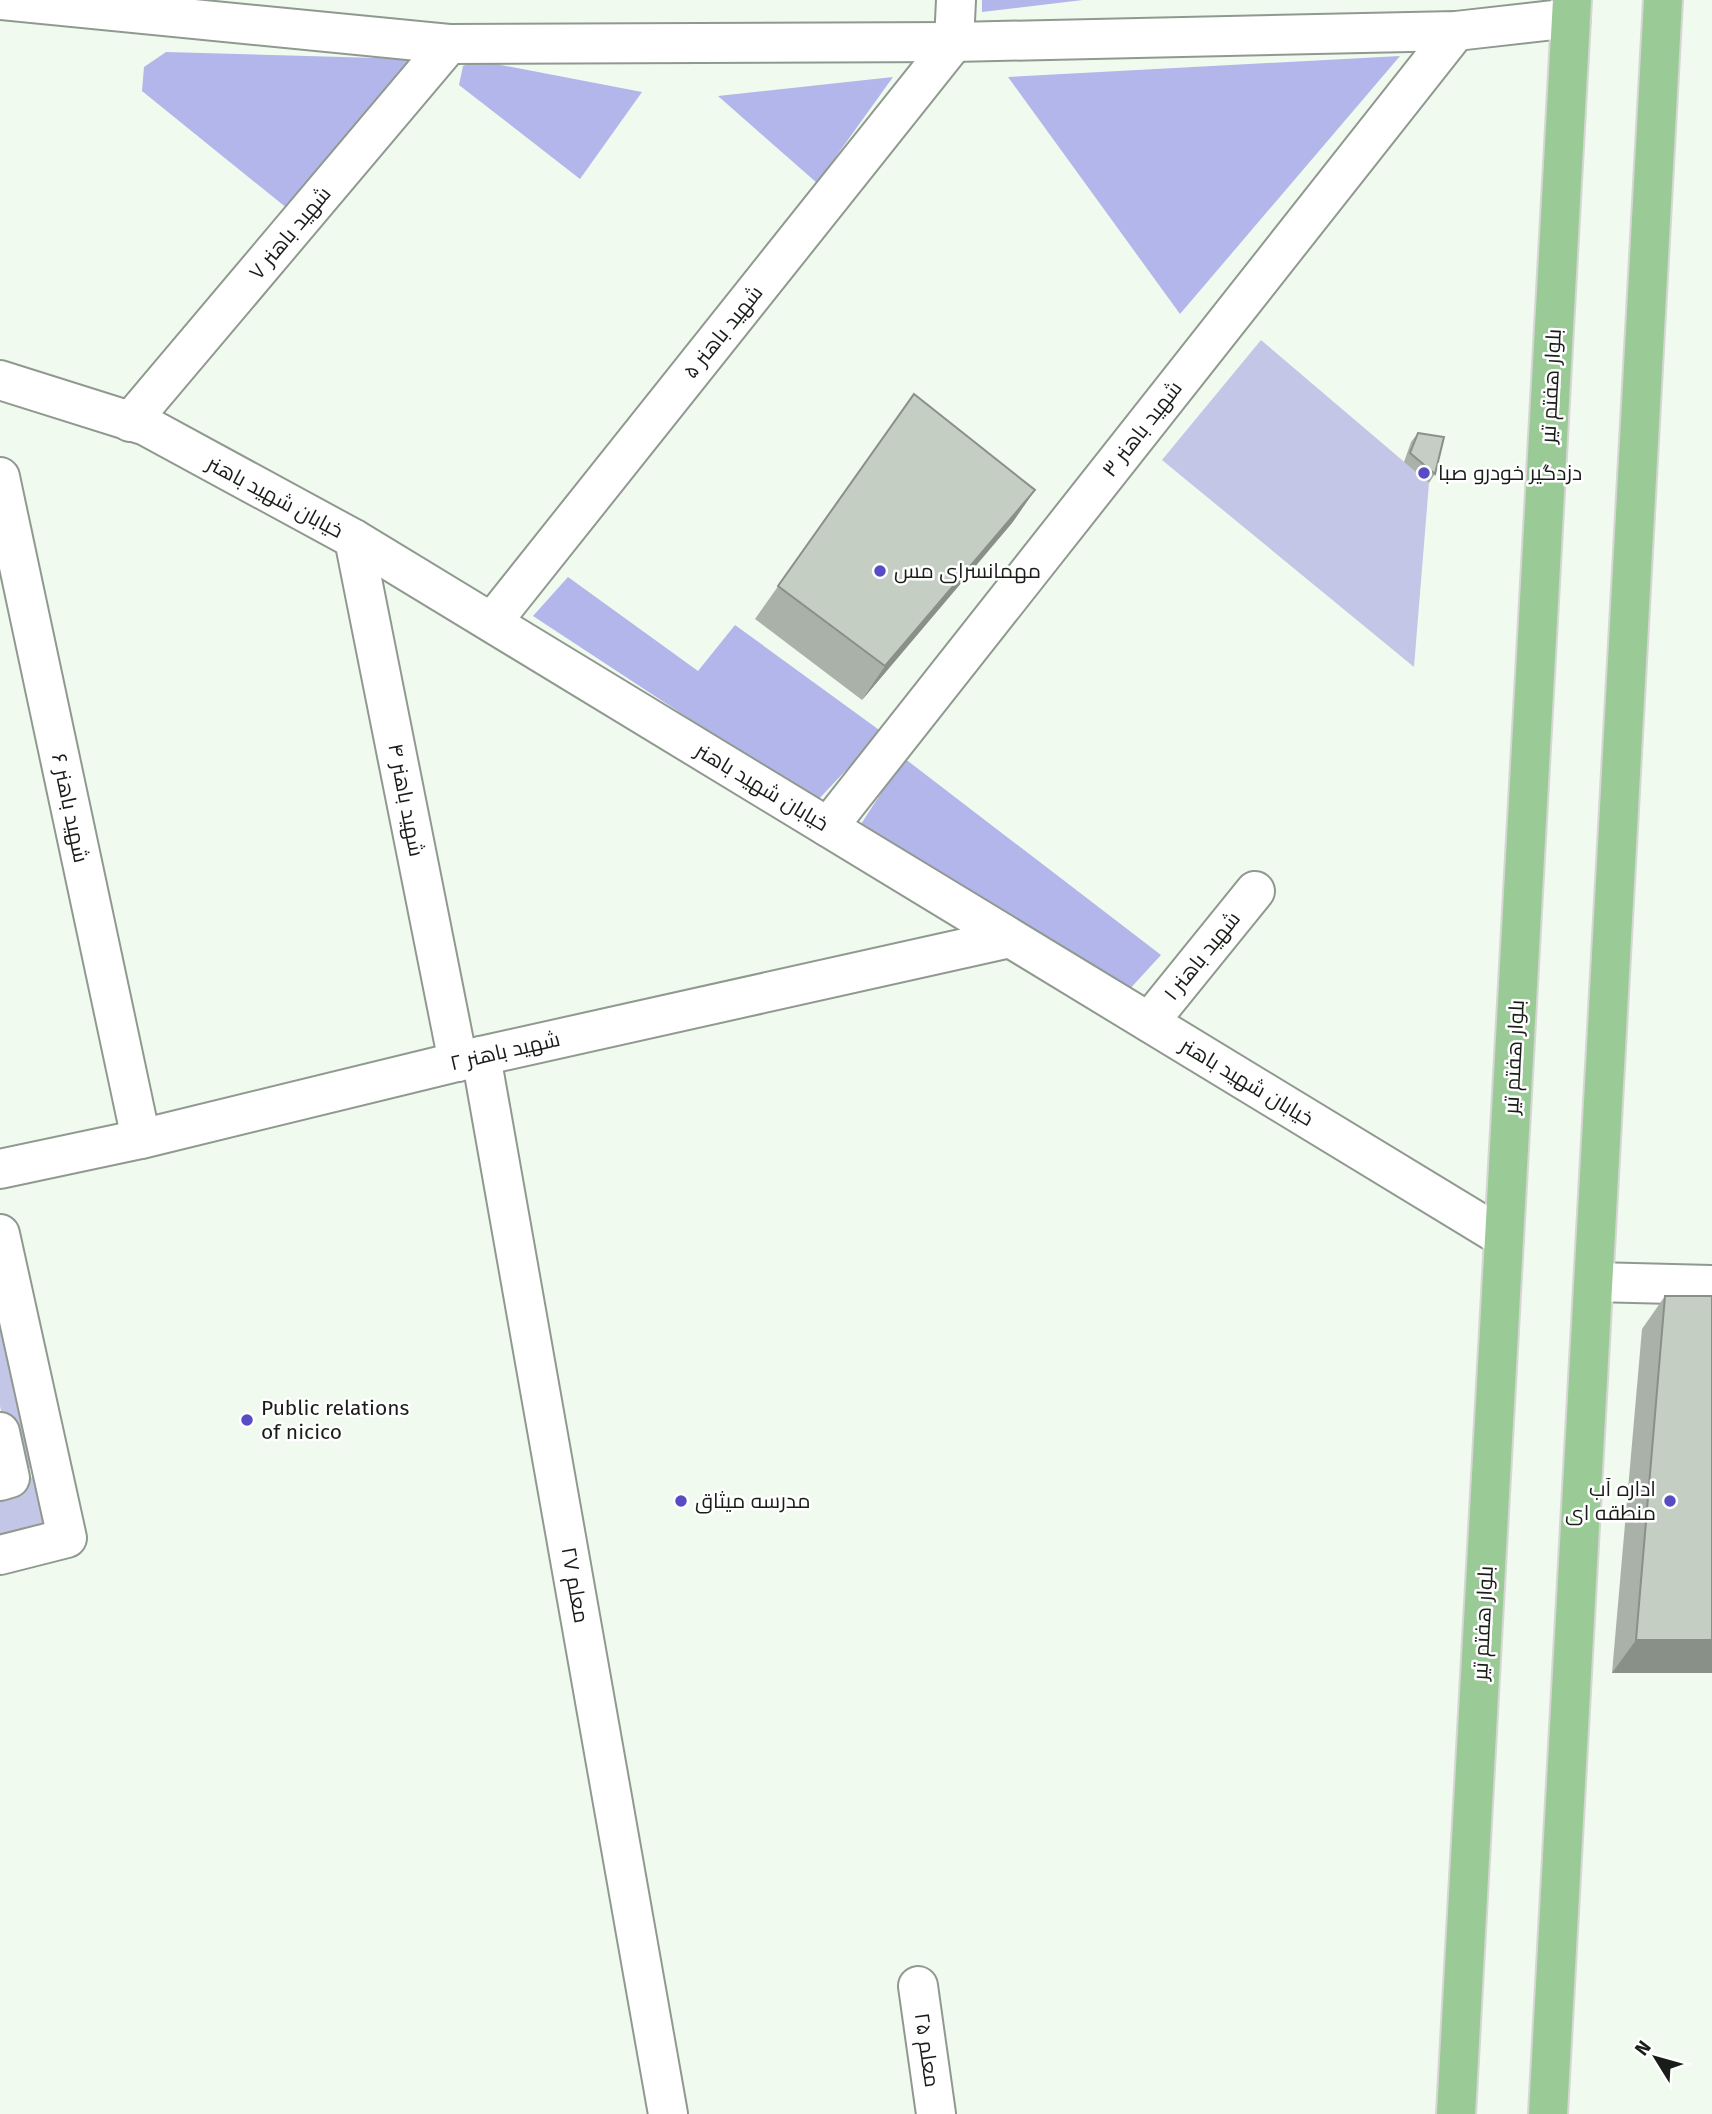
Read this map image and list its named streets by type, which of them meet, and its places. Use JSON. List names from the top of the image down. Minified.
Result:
{"streets":{"main road":["بلوار هفتم تیر"],"street":["شهید باهنر ۷","شهید باهنر ۵","شهید باهنر ۳","خیابان شهید باهنر","شهید باهنر ۴","شهید باهنر ۶","شهید باهنر ۱","شهید باهنر ۲","معلم ۲۷","معلم ۲۵"]},"crossings":[["شهید باهنر ۷","خیابان شهید باهنر"],["شهید باهنر ۵","خیابان شهید باهنر"],["بلوار هفتم تیر","خیابان شهید باهنر"],["شهید باهنر ۳","خیابان شهید باهنر"],["خیابان شهید باهنر","شهید باهنر ۴"],["خیابان شهید باهنر","شهید باهنر ۱"],["خیابان شهید باهنر","شهید باهنر ۲"],["شهید باهنر ۴","شهید باهنر ۲"],["شهید باهنر ۴","معلم ۲۷"],["شهید باهنر ۶","شهید باهنر ۲"],["شهید باهنر ۲","معلم ۲۷"]],"places":["دزدگیر خودرو صبا","مهمانسرای مس","Public relations of nicico","مدرسه میثاق","اداره آب منطقه ای"],"north":"top left"}
